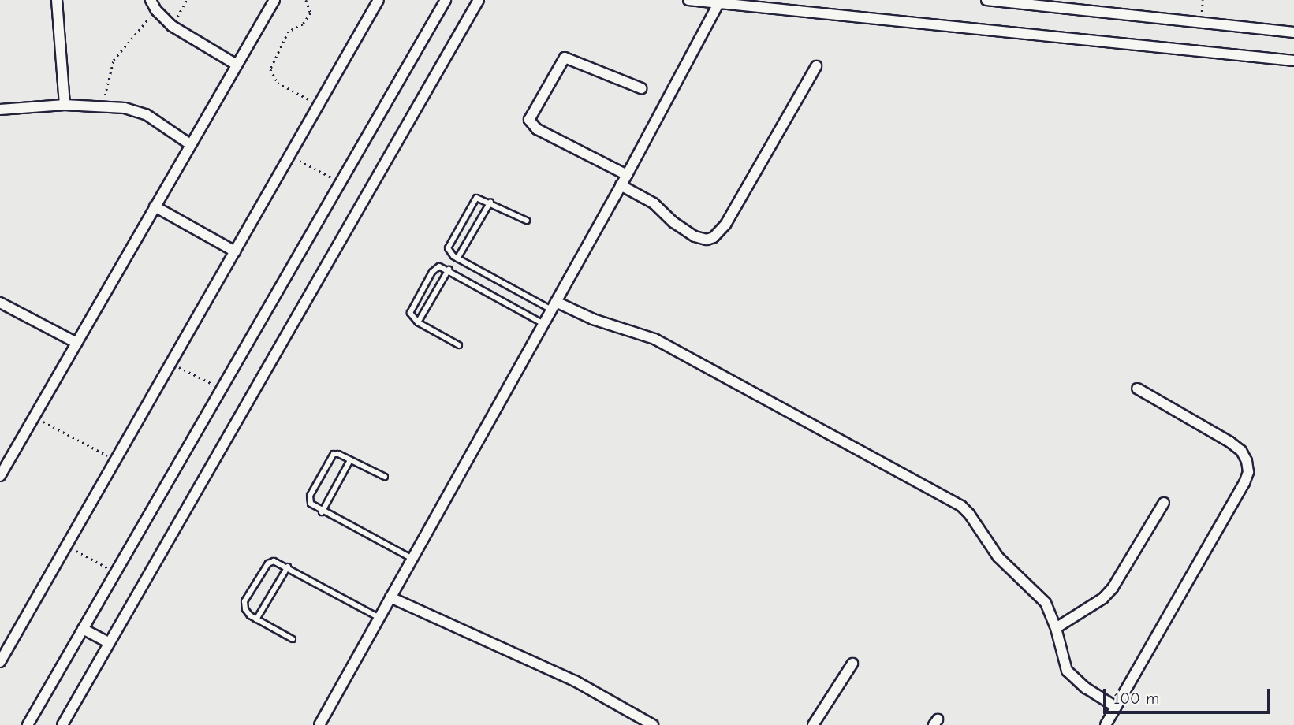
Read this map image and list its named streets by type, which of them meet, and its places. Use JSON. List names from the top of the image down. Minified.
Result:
{"scale_bar":"100 m"}
